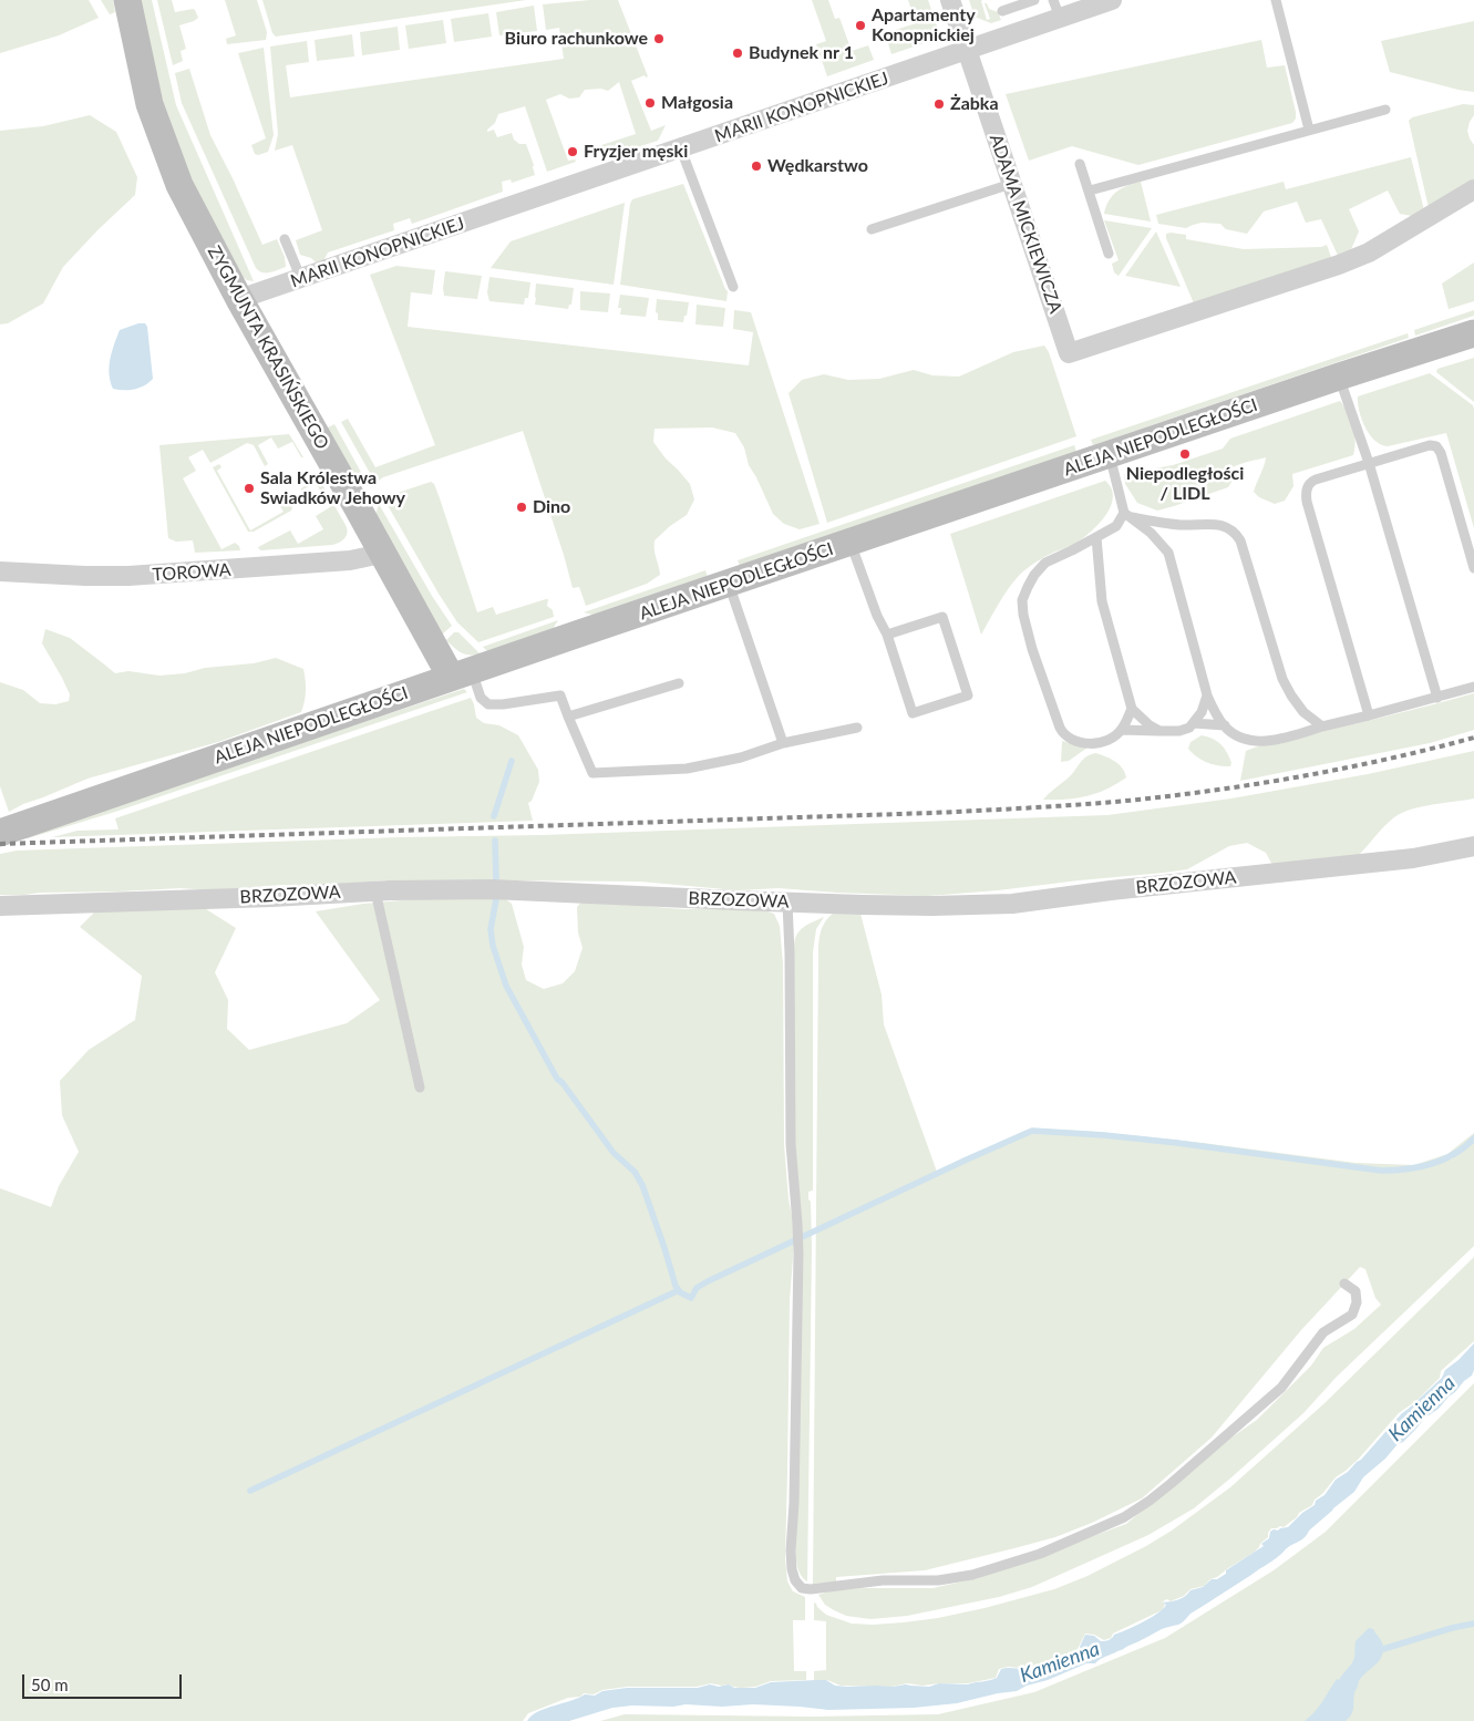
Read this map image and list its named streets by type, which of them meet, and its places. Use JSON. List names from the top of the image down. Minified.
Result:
{"streets":{"street":["MARII KONOPNICKIEJ","ADAMA MICKIEWICZA","ZYGMUNTA KRASIŃSKIEGO","ALEJA NIEPODLEGŁOŚCI","TOROWA","BRZOZOWA"]},"crossings":[["MARII KONOPNICKIEJ","ADAMA MICKIEWICZA"],["MARII KONOPNICKIEJ","ZYGMUNTA KRASIŃSKIEGO"],["ZYGMUNTA KRASIŃSKIEGO","ALEJA NIEPODLEGŁOŚCI"],["ZYGMUNTA KRASIŃSKIEGO","TOROWA"]],"water":["Kamienna"],"places":["Apartamenty Konopnickiej","Biuro rachunkowe","Budynek nr 1","Małgosia","Żabka","Fryzjer męski","Wędkarstwo","Niepodległości / LIDL","Sala Królestwa Swiadków Jehowy","Dino"],"scale_bar":"50 m"}
